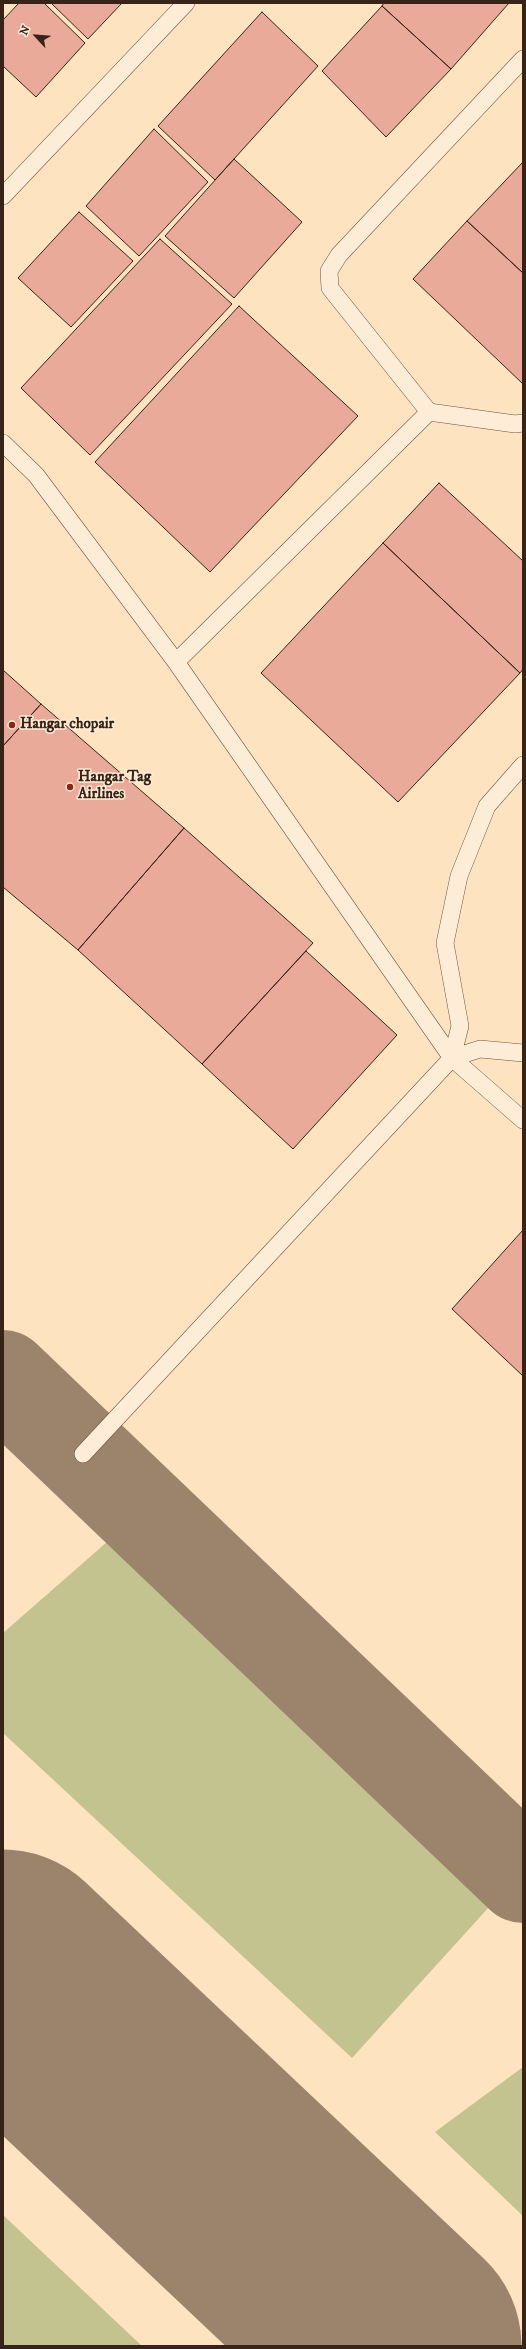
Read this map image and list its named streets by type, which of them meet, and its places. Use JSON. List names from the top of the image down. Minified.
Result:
{"places":["Hangar chopair","Hangar Tag Airlines"],"north":"top left"}
